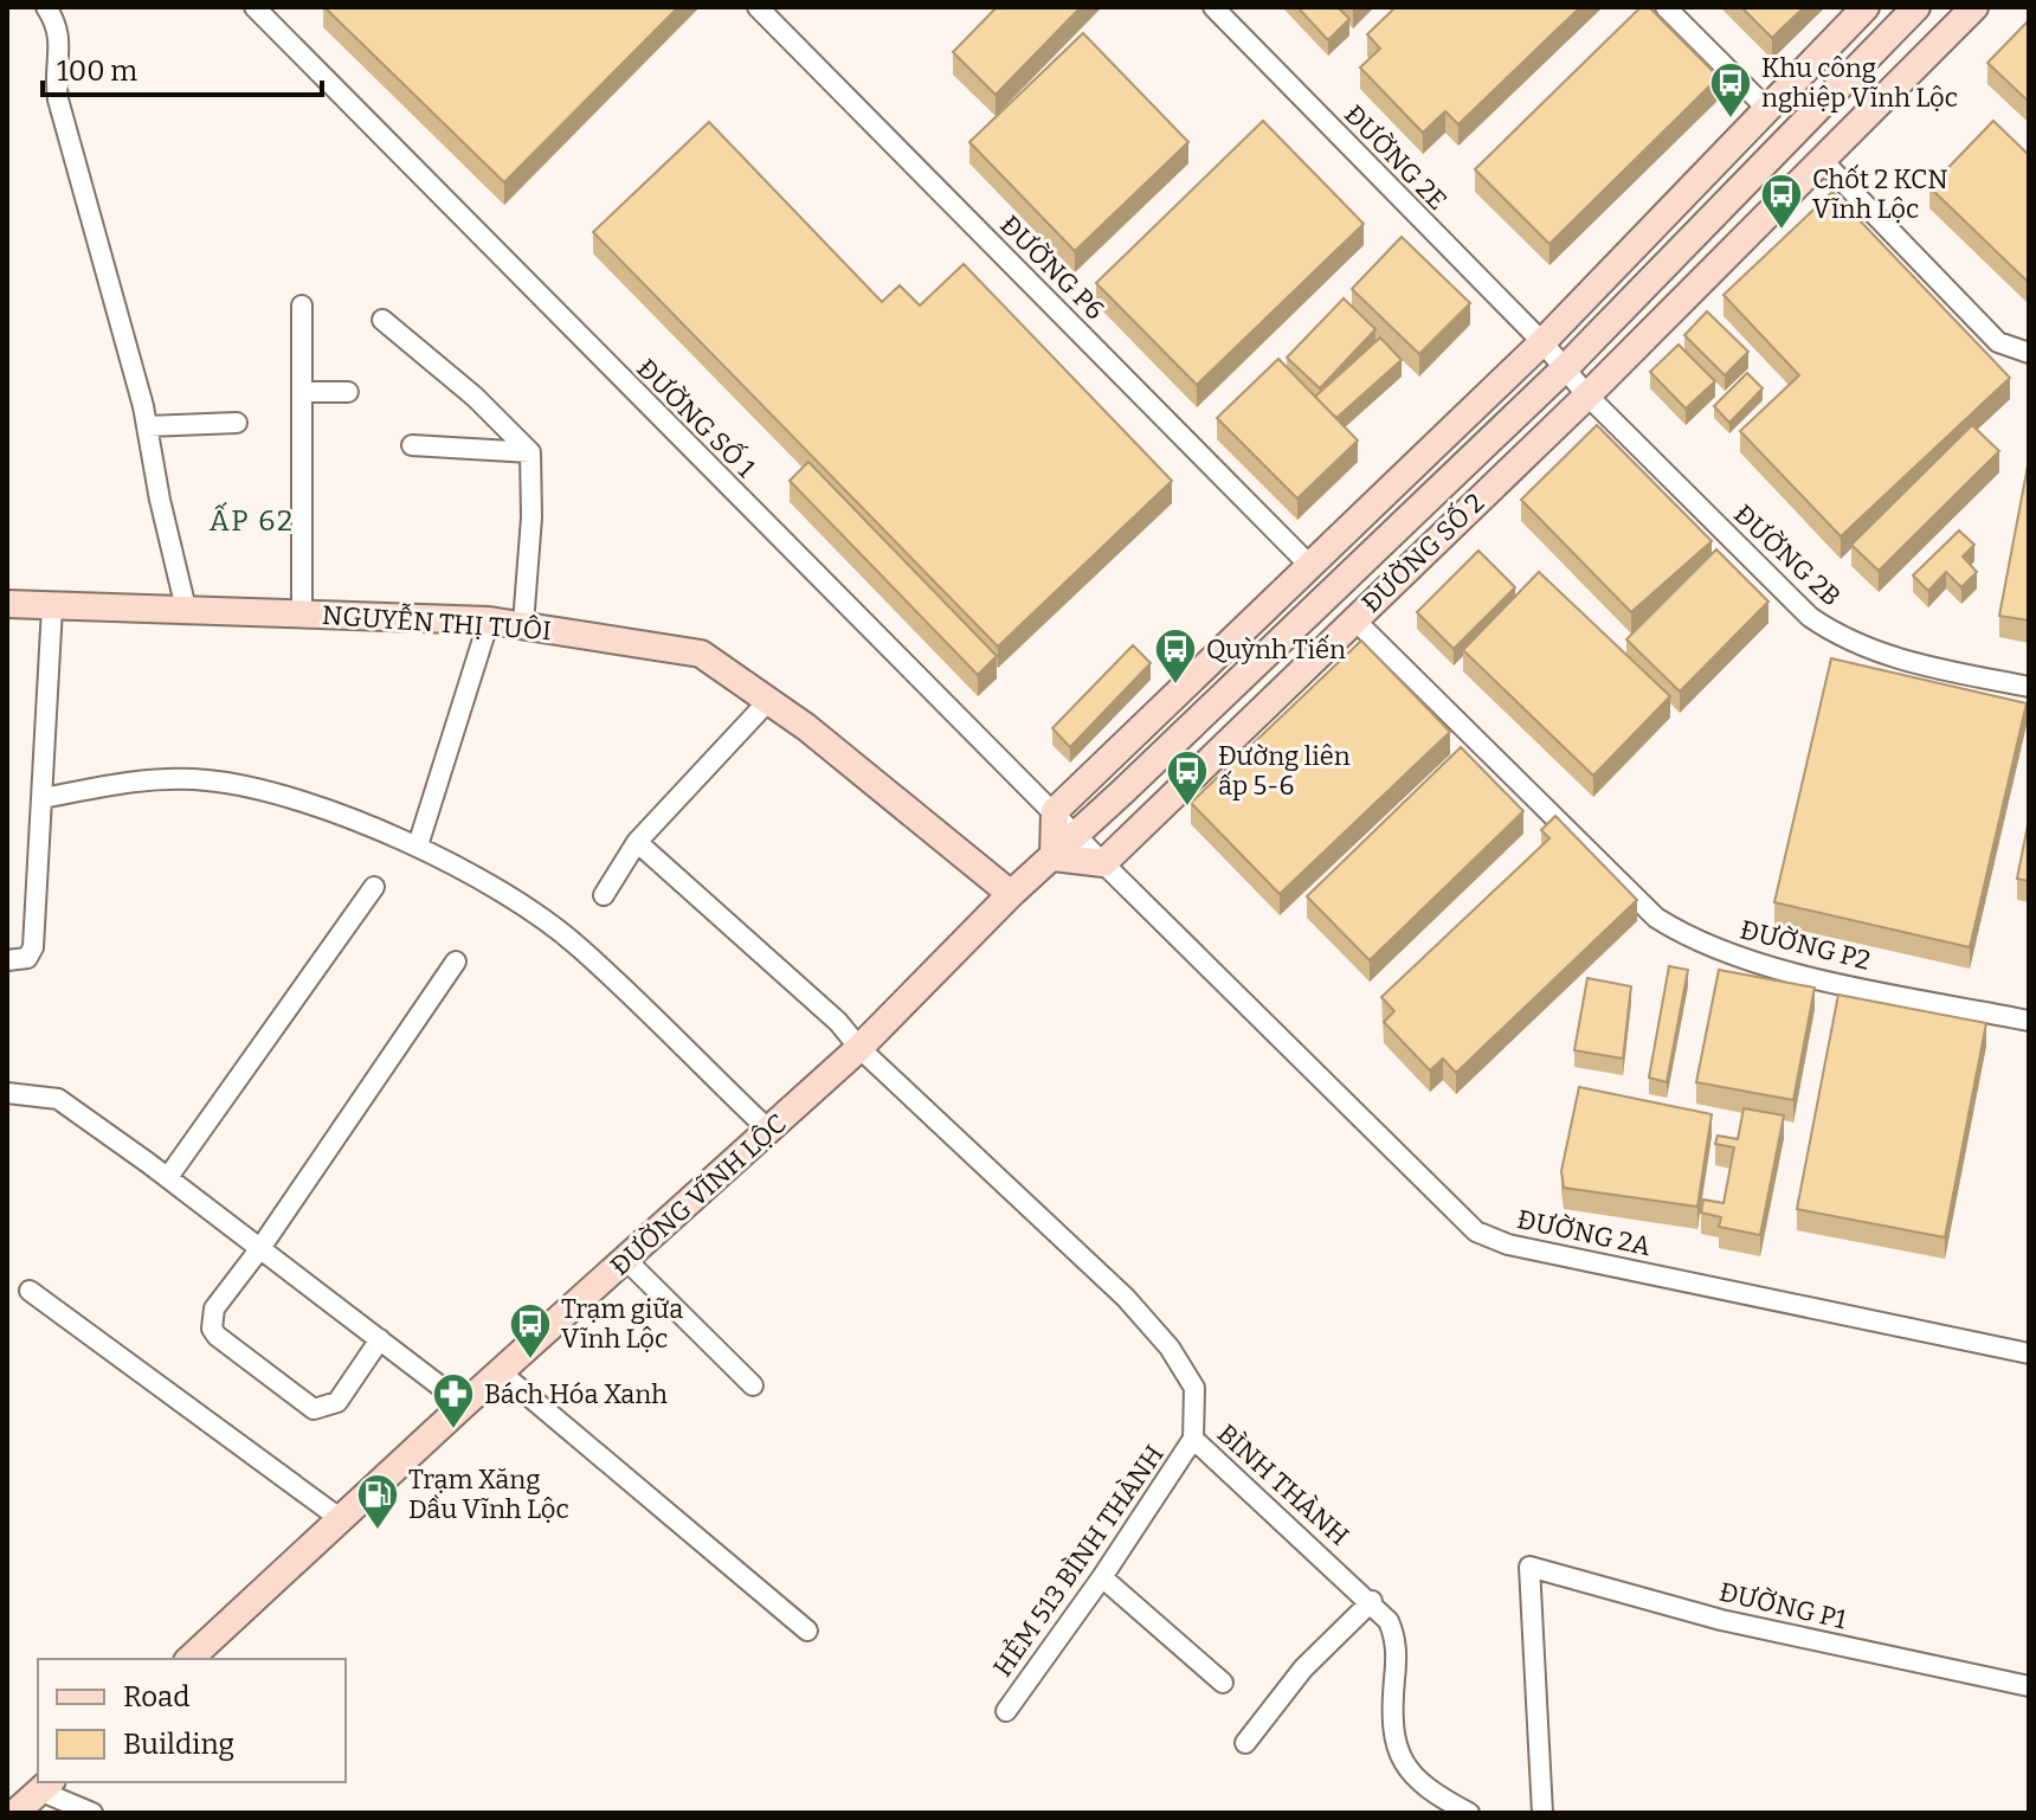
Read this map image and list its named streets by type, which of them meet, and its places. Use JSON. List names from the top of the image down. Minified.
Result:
{"streets":{"main road":["ĐƯỜNG SỐ 2","NGUYỄN THỊ TUÔI","ĐƯỜNG VĨNH LỘC"],"street":["ĐƯỜNG 2E","ĐƯỜNG P6","ĐƯỜNG SỐ 1","ĐƯỜNG 2B","ĐƯỜNG P2","ĐƯỜNG 2A","BÌNH THÀNH","HẺM 513 BÌNH THÀNH","ĐƯỜNG P1"]},"crossings":[["ĐƯỜNG 2E","ĐƯỜNG SỐ 2"],["ĐƯỜNG 2E","ĐƯỜNG 2B"],["ĐƯỜNG SỐ 1","ĐƯỜNG SỐ 2"],["ĐƯỜNG SỐ 1","ĐƯỜNG VĨNH LỘC"],["ĐƯỜNG SỐ 1","ĐƯỜNG 2A"],["ĐƯỜNG SỐ 2","ĐƯỜNG 2B"],["ĐƯỜNG SỐ 2","ĐƯỜNG P2"],["ĐƯỜNG SỐ 2","ĐƯỜNG VĨNH LỘC"],["ĐƯỜNG SỐ 2","ĐƯỜNG 2A"],["NGUYỄN THỊ TUÔI","ĐƯỜNG VĨNH LỘC"],["ĐƯỜNG VĨNH LỘC","BÌNH THÀNH"],["BÌNH THÀNH","HẺM 513 BÌNH THÀNH"]],"districts":["ẤP 62"],"places":{"bus stop":["Khu công nghiệp Vĩnh Lộc","Chốt 2 KCN Vĩnh Lộc","Quỳnh Tiến","Đường liên ấp 5-6","Trạm giữa Vĩnh Lộc"],"pharmacy":["Bách Hóa Xanh"],"fuel station":["Trạm Xăng Dầu Vĩnh Lộc"]},"legend":["Road","Building"],"scale_bar":"100 m"}
